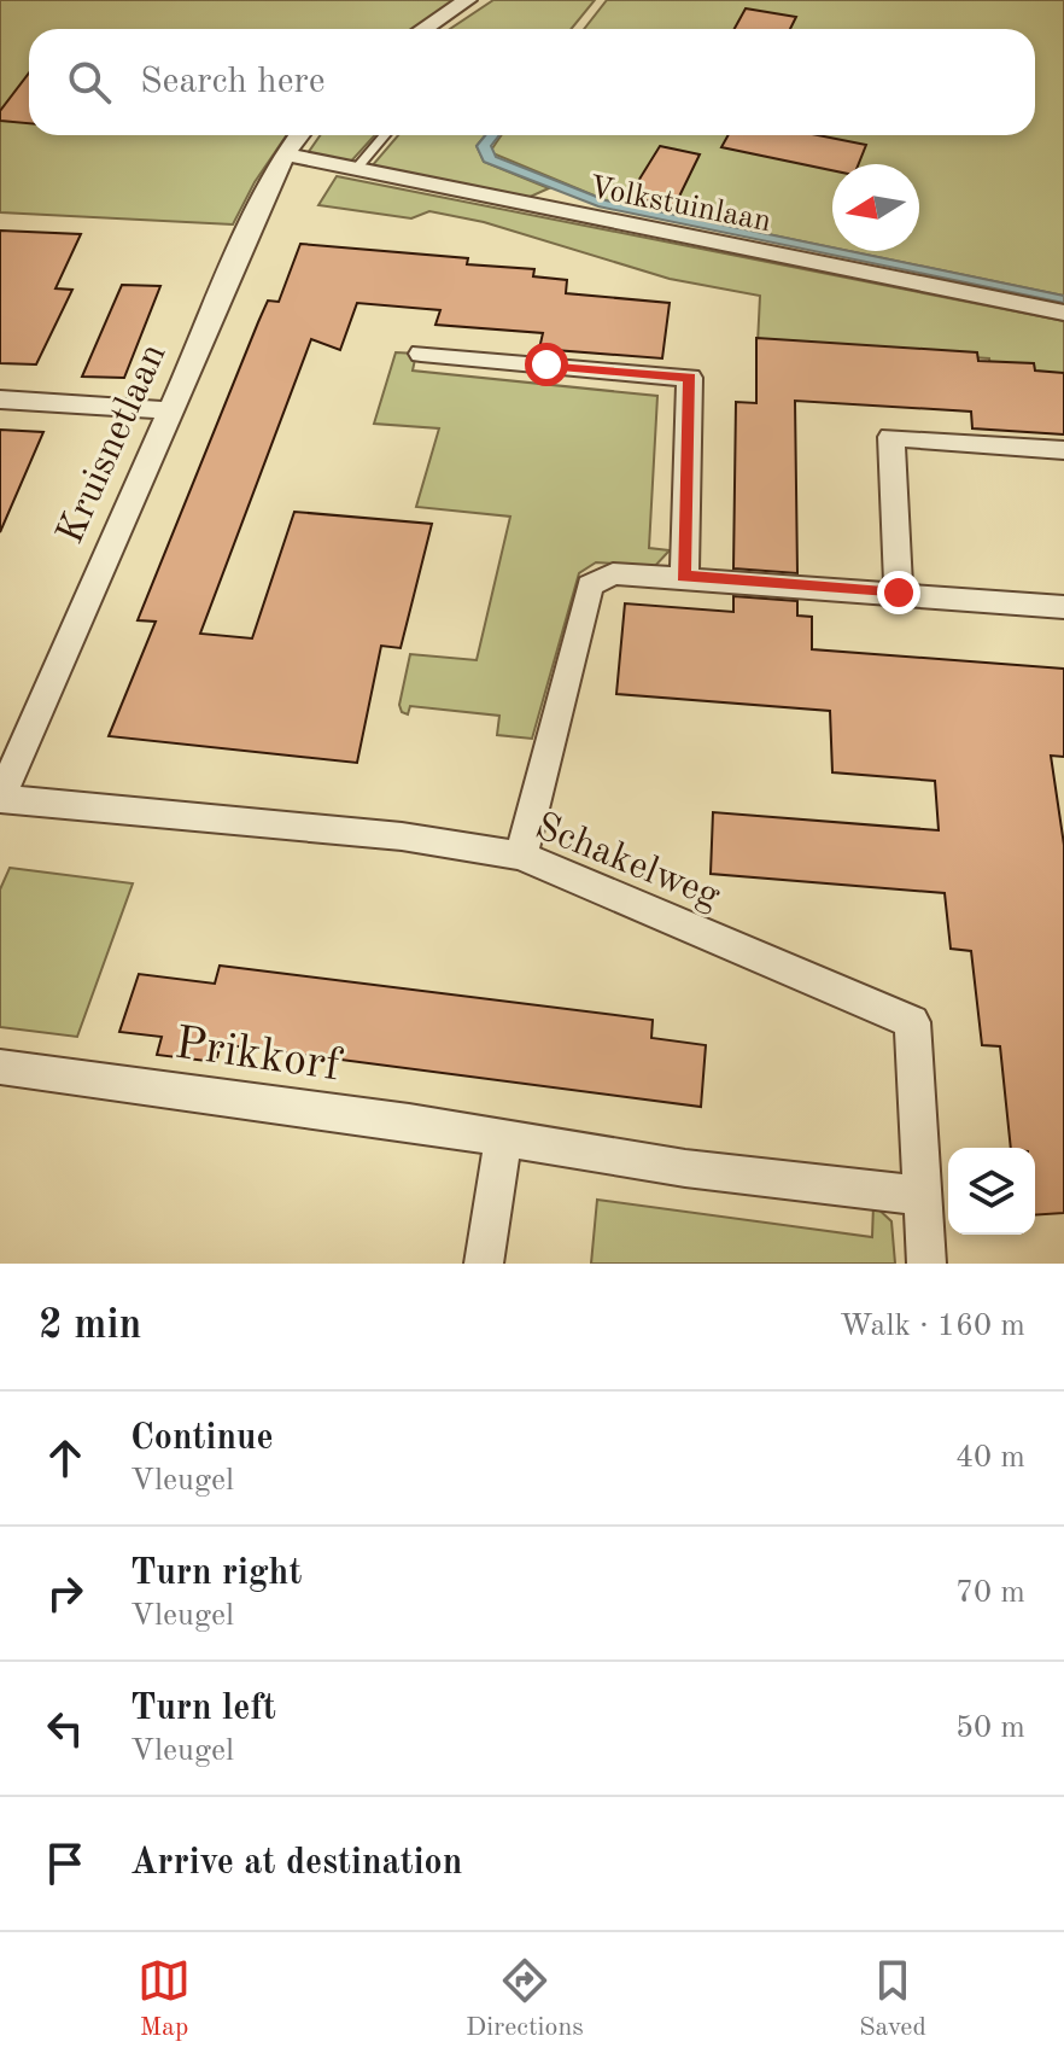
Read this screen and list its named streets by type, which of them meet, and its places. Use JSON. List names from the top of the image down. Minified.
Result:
{"streets":{"street":["Volkstuinlaan","Kruisnetlaan","Schakelweg","Prikkorf"]},"crossings":[["Volkstuinlaan","Kruisnetlaan"],["Kruisnetlaan","Schakelweg"],["Schakelweg","Prikkorf"]],"north":"left","page":{"search":"Search here","heading":["2 min","Walk · 160 m"],"list":[["Continue","Vleugel","40 m"],["Turn right","Vleugel","70 m"],["Turn left","Vleugel","50 m"],"Arrive at destination"],"nav":["Map","Directions","Saved"]}}
